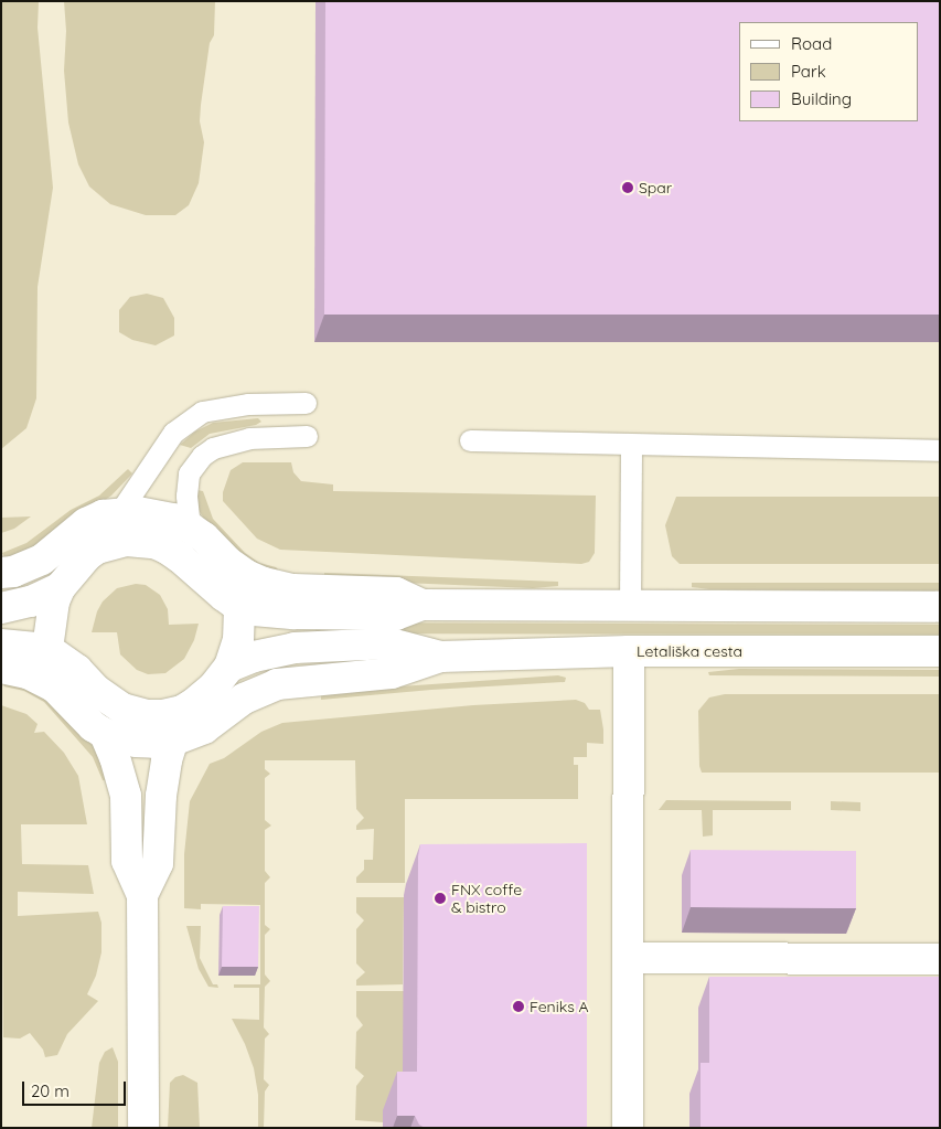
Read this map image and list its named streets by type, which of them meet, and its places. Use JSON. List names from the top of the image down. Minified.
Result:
{"streets":{"main road":["Letališka cesta"]},"places":["Spar","FNX coffe & bistro","Feniks A"],"legend":["Road","Park","Building"],"scale_bar":"20 m"}
